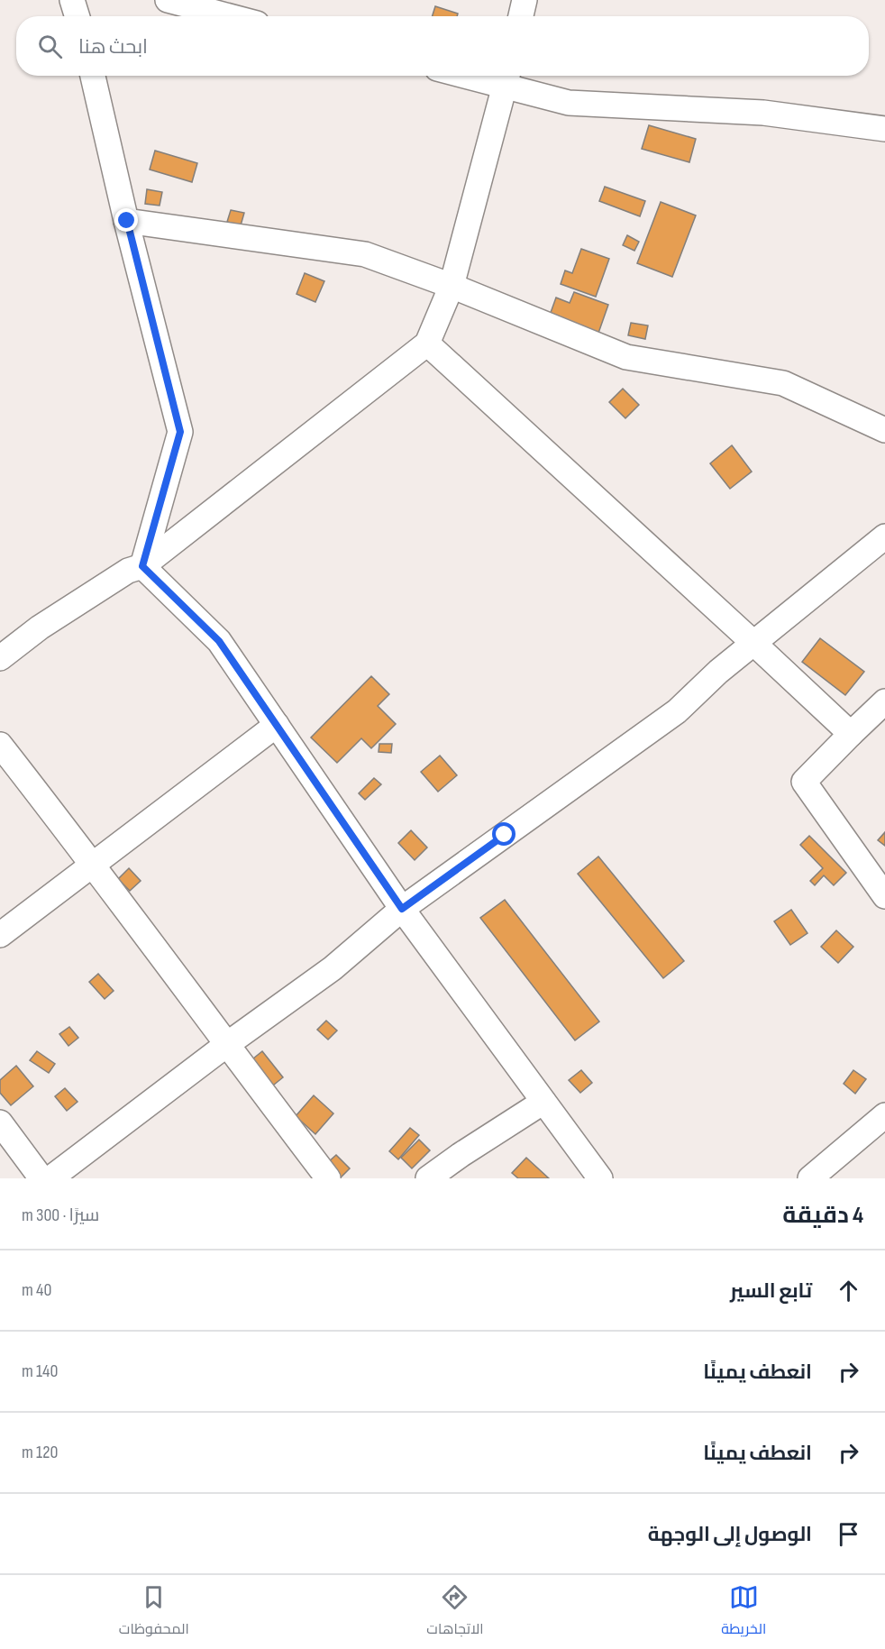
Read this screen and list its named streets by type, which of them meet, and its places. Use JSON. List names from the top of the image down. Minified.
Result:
{"page":{"search":"ابحث هنا","heading":["4 دقيقة","سيرًا · 300 m"],"list":[["تابع السير","40 m"],["انعطف يمينًا","140 m"],["انعطف يمينًا","120 m"],"الوصول إلى الوجهة"],"nav":["الخريطة","الاتجاهات","المحفوظات"]}}
